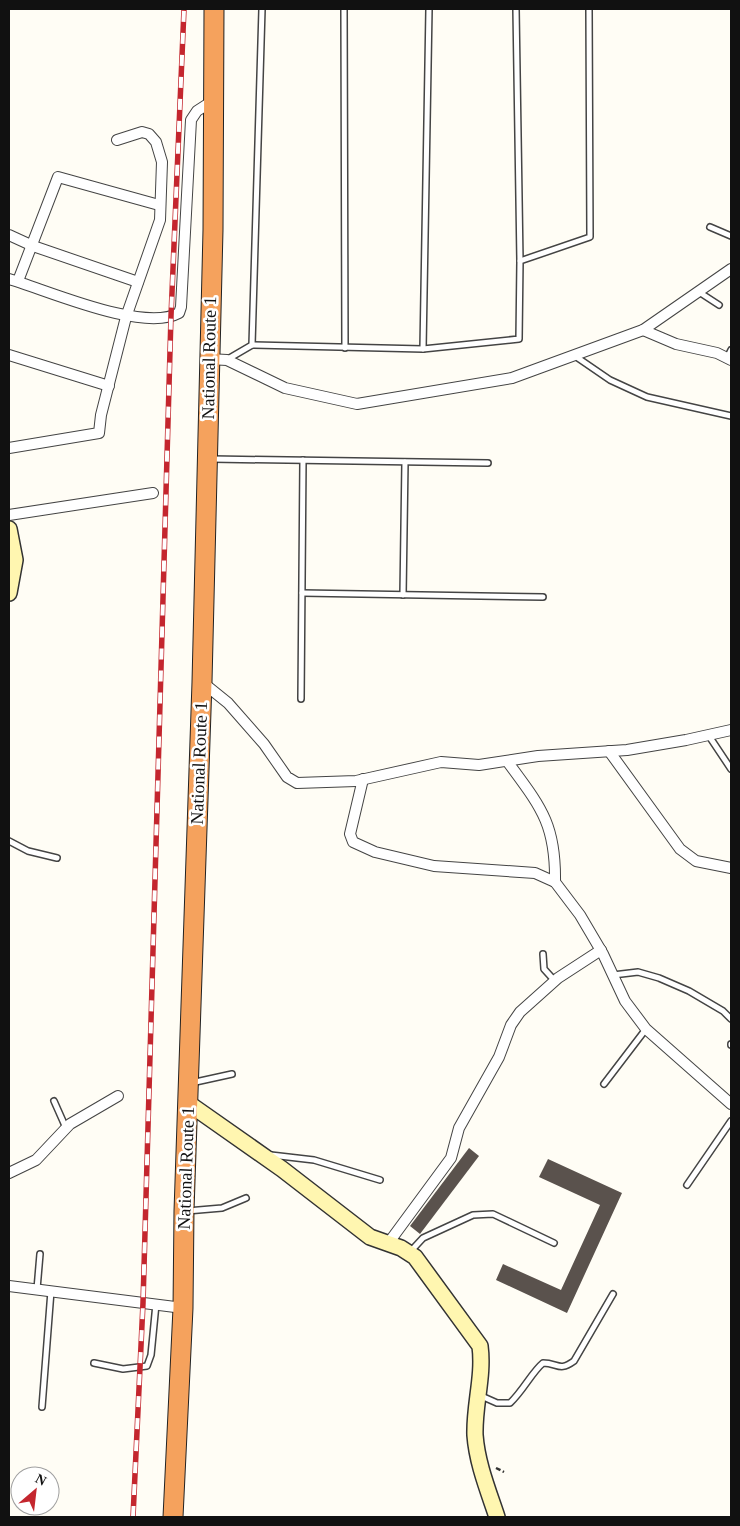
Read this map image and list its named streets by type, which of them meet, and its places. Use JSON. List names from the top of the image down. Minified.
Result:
{"streets":{"highway":["National Route 1"]},"north":"top right"}
